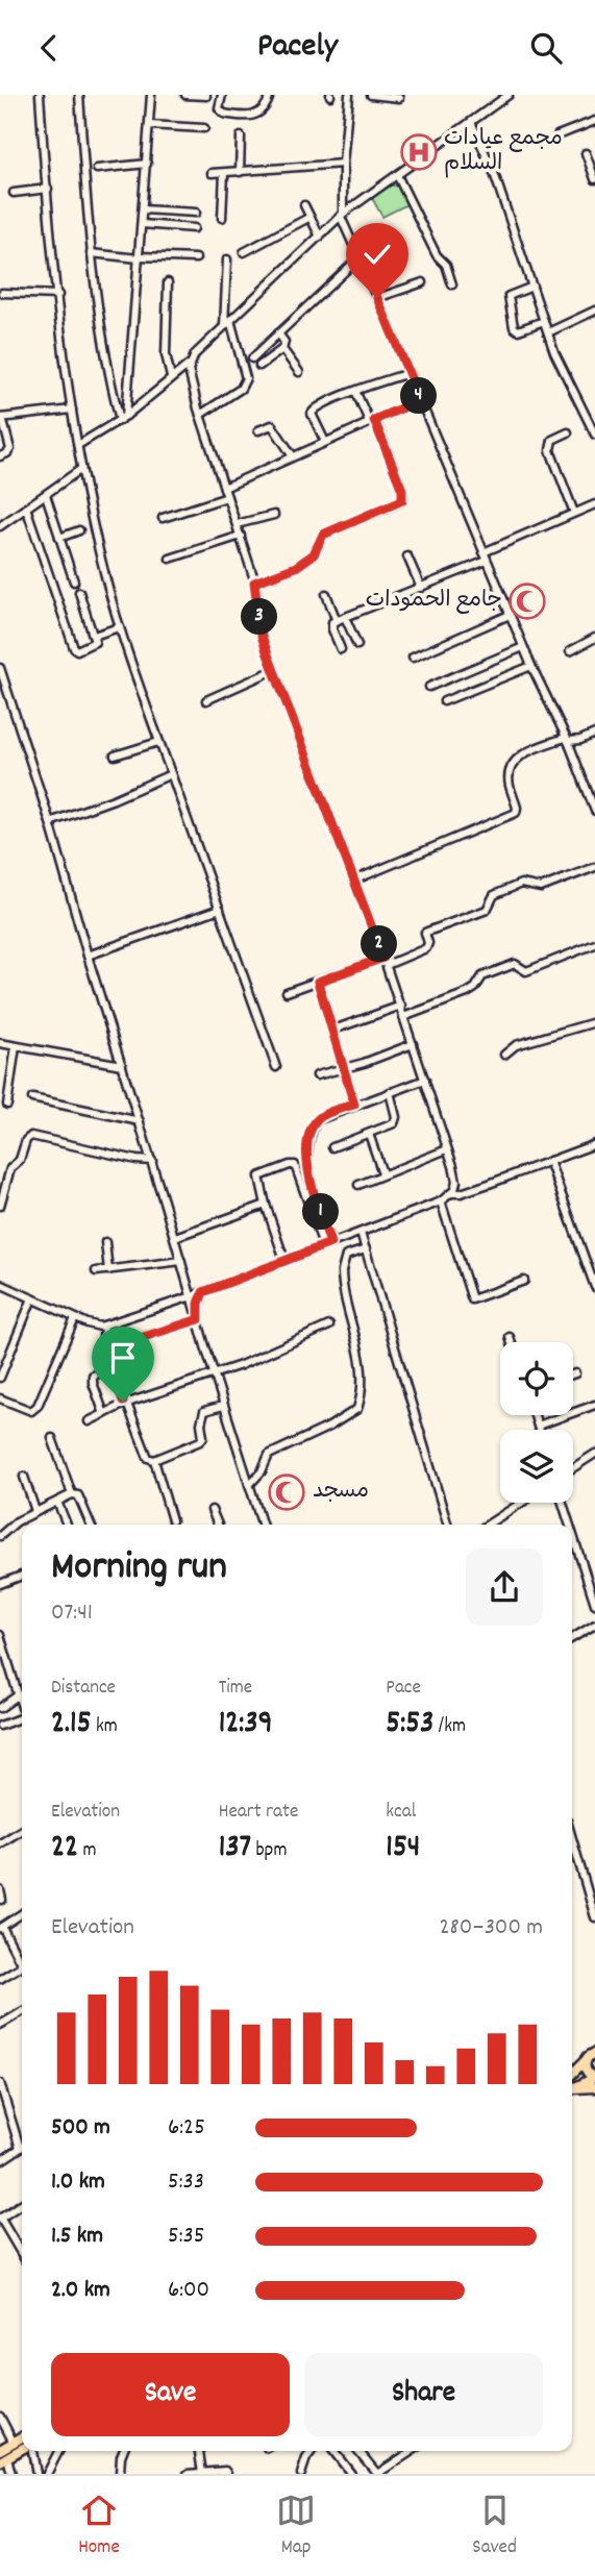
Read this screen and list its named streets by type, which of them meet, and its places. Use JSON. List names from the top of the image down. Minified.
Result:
{"places":{"hospital":["مجمع عيادات السلام"],"mosque":["جامع الحمودات","مسجد"]},"page":{"header":"Pacely","pins":["4","3","2","1"],"heading":["Morning run","07:41"],"stats":[["Distance","2.15 km"],["Time","12:39"],["Pace","5:53 /km"],["Elevation","22 m"],["Heart rate","137 bpm"],["kcal","154"]],"chart":["Elevation","280–300 m"],"list":[{"name":"500 m","note":"6:25"},{"name":"1.0 km","note":"5:33"},{"name":"1.5 km","note":"5:35"},{"name":"2.0 km","note":"6:00"}],"buttons":["Save","Share"],"tabs":["Home","Map","Saved"]}}
